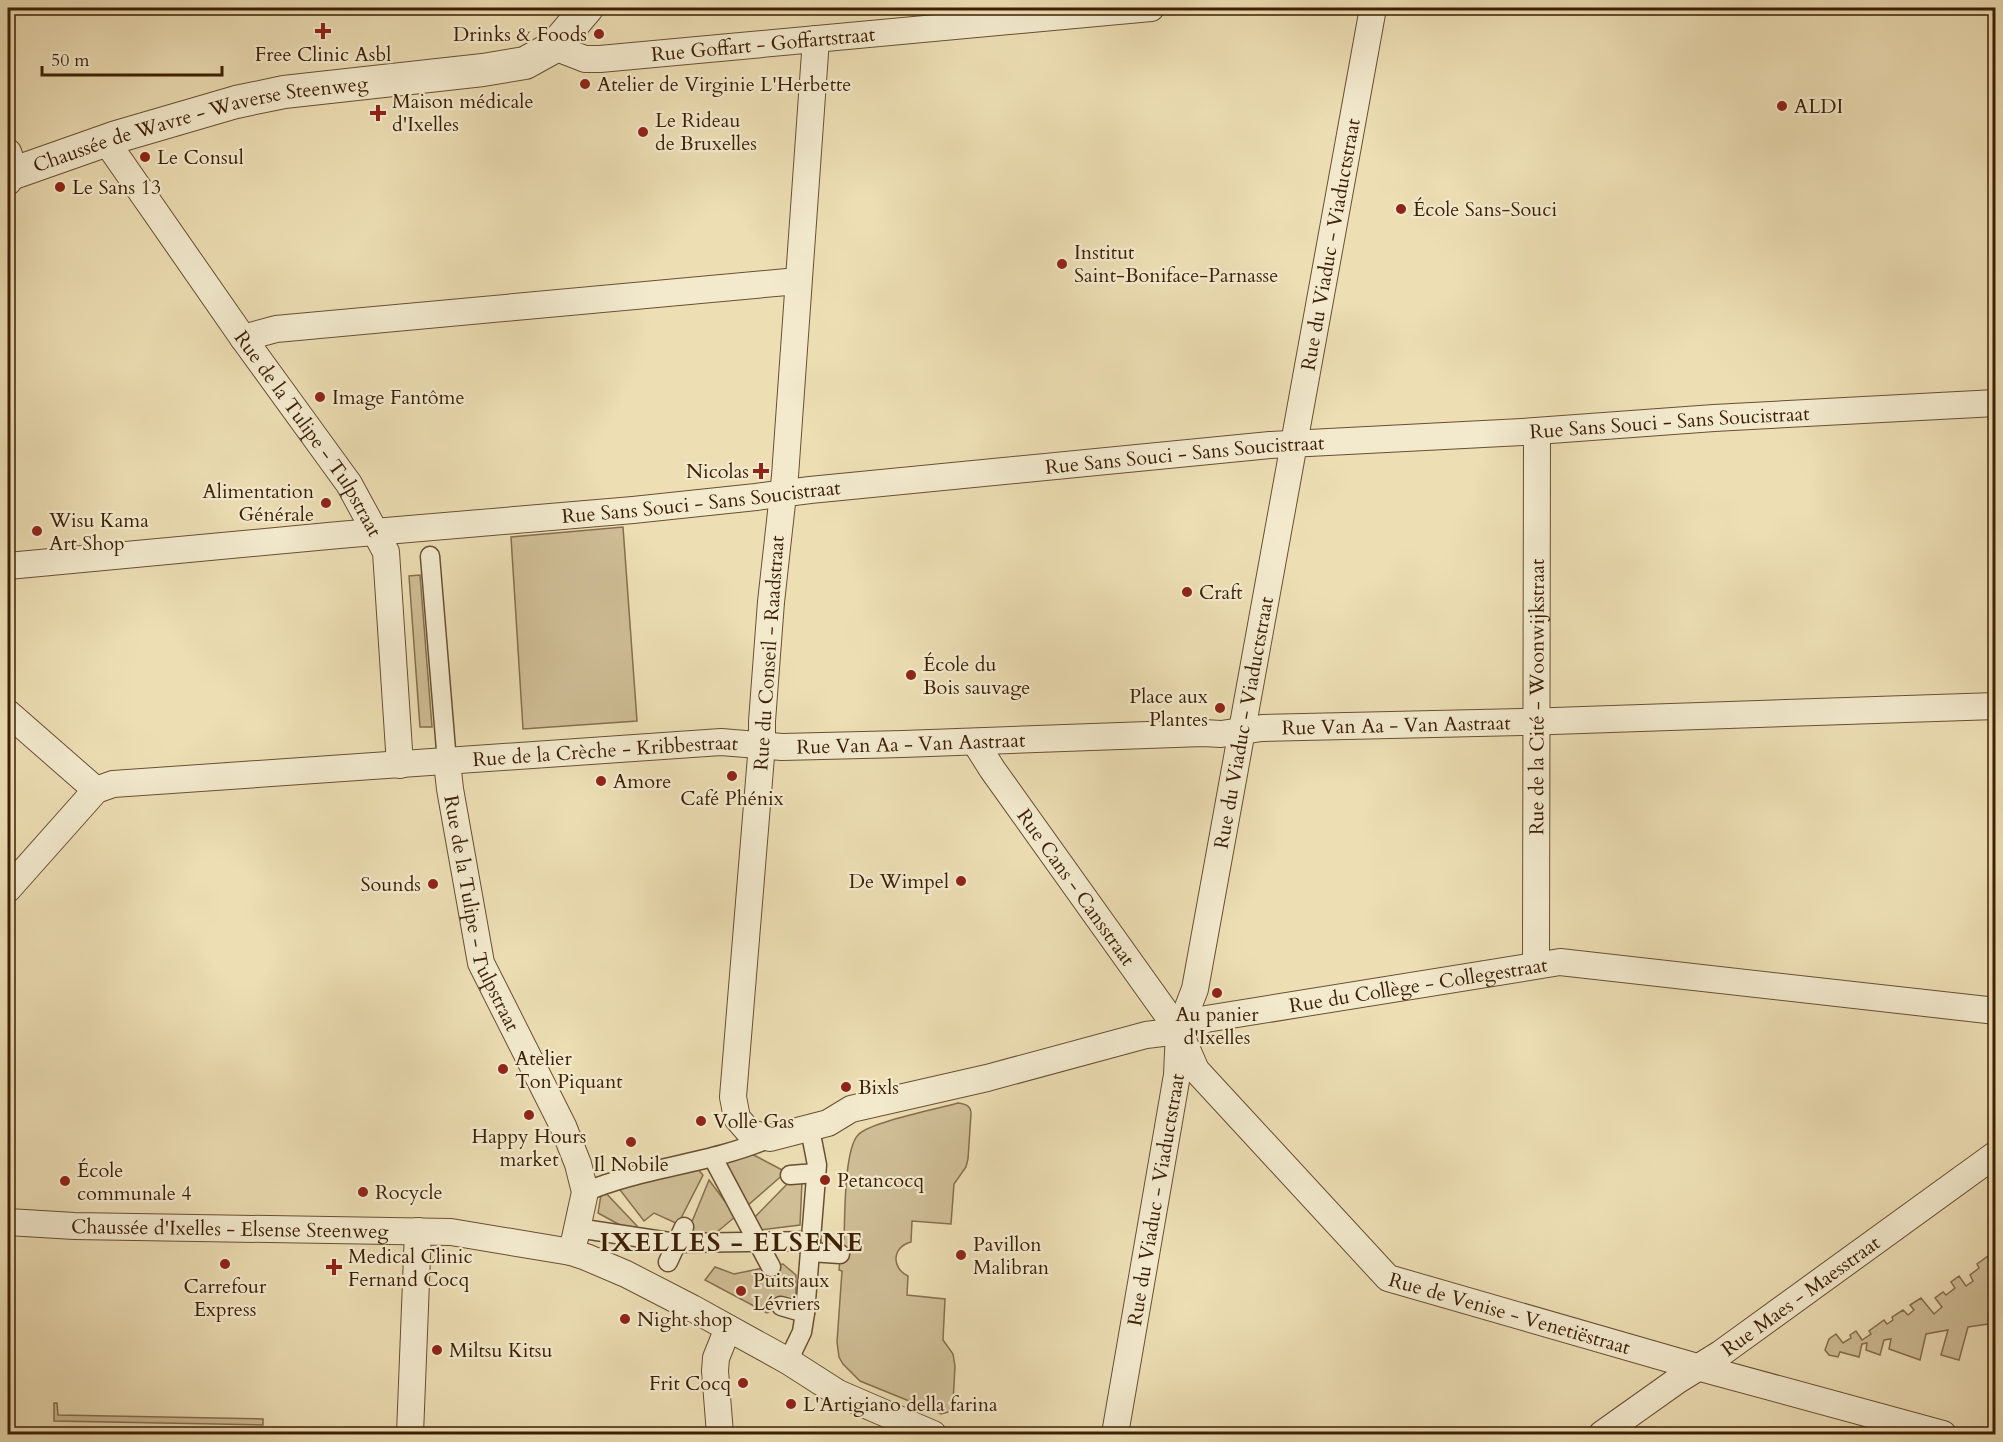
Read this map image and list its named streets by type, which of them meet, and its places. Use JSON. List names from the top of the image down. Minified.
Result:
{"streets":{"street":["Rue Goffart - Goffartstraat","Chaussée de Wavre - Waverse Steenweg","Rue du Viaduc - Viaductstraat","Rue Sans Souci - Sans Soucistraat","Rue de la Tulipe - Tulpstraat","Rue du Conseil - Raadstraat","Rue de la Cité - Woonwijkstraat","Rue Van Aa - Van Aastraat","Rue de la Crèche - Kribbestraat","Rue Cans - Cansstraat","Rue du Collège - Collegestraat","Chaussée d'Ixelles - Elsense Steenweg","Rue Maes - Maesstraat","Rue de Venise - Venetiëstraat"]},"crossings":[["Rue Goffart - Goffartstraat","Chaussée de Wavre - Waverse Steenweg"],["Rue Goffart - Goffartstraat","Rue du Conseil - Raadstraat"],["Chaussée de Wavre - Waverse Steenweg","Rue de la Tulipe - Tulpstraat"],["Rue du Viaduc - Viaductstraat","Rue Sans Souci - Sans Soucistraat"],["Rue du Viaduc - Viaductstraat","Rue Van Aa - Van Aastraat"],["Rue du Viaduc - Viaductstraat","Rue Cans - Cansstraat"],["Rue du Viaduc - Viaductstraat","Rue du Collège - Collegestraat"],["Rue du Viaduc - Viaductstraat","Rue de Venise - Venetiëstraat"],["Rue Sans Souci - Sans Soucistraat","Rue de la Tulipe - Tulpstraat"],["Rue Sans Souci - Sans Soucistraat","Rue du Conseil - Raadstraat"],["Rue Sans Souci - Sans Soucistraat","Rue de la Cité - Woonwijkstraat"],["Rue de la Tulipe - Tulpstraat","Rue de la Crèche - Kribbestraat"],["Rue de la Tulipe - Tulpstraat","Chaussée d'Ixelles - Elsense Steenweg"],["Rue du Conseil - Raadstraat","Rue Van Aa - Van Aastraat"],["Rue du Conseil - Raadstraat","Rue de la Crèche - Kribbestraat"],["Rue du Conseil - Raadstraat","Rue du Collège - Collegestraat"],["Rue de la Cité - Woonwijkstraat","Rue Van Aa - Van Aastraat"],["Rue de la Cité - Woonwijkstraat","Rue du Collège - Collegestraat"],["Rue Van Aa - Van Aastraat","Rue de la Crèche - Kribbestraat"],["Rue Van Aa - Van Aastraat","Rue Cans - Cansstraat"],["Rue Cans - Cansstraat","Rue du Collège - Collegestraat"],["Rue Cans - Cansstraat","Rue de Venise - Venetiëstraat"],["Rue du Collège - Collegestraat","Rue de Venise - Venetiëstraat"],["Rue Maes - Maesstraat","Rue de Venise - Venetiëstraat"]],"districts":["IXELLES - ELSENE"],"places":{"health":["Free Clinic Asbl","Maison médicale d'Ixelles","Nicolas","Medical Clinic Fernand Cocq"],"other":["Drinks & Foods","Atelier de Virginie L'Herbette","ALDI","Le Rideau de Bruxelles","Le Consul","Le Sans 13","École Sans-Souci","Institut Saint-Boniface-Parnasse","Image Fantôme","Alimentation Générale","Wisu Kama Art Shop","Craft","École du Bois sauvage","Place aux Plantes","Café Phénix","Amore","De Wimpel","Sounds","Au panier d'Ixelles","Atelier Ton Piquant","Bixls","Happy Hours market","Volle Gas","Il Nobile","Petancocq","École communale 4","Rocycle","Pavillon Malibran","Carrefour Express","Puits aux Lévriers","Night shop","Miltsu Kitsu","Frit Cocq","L'Artigiano della farina"]},"scale_bar":"50 m"}
